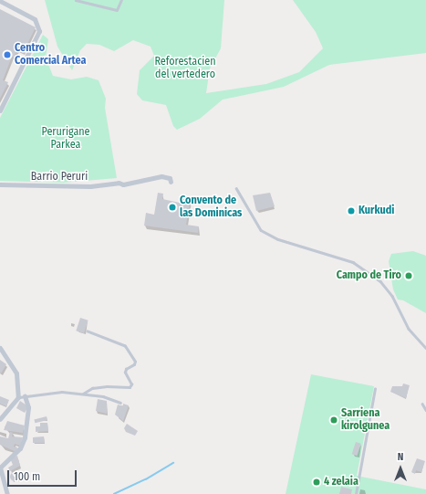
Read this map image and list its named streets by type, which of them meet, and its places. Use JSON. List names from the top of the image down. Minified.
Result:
{"streets":{"street":["Barrio Peruri"]},"parks":["Reforestacien del vertedero","Perurigane Parkea"],"places":["Centro Comercial Artea","Convento de las Dominicas","Kurkudi","Campo de Tiro","Sarriena kirolgunea","4 zelaia"],"scale_bar":"100 m","north":"top"}
